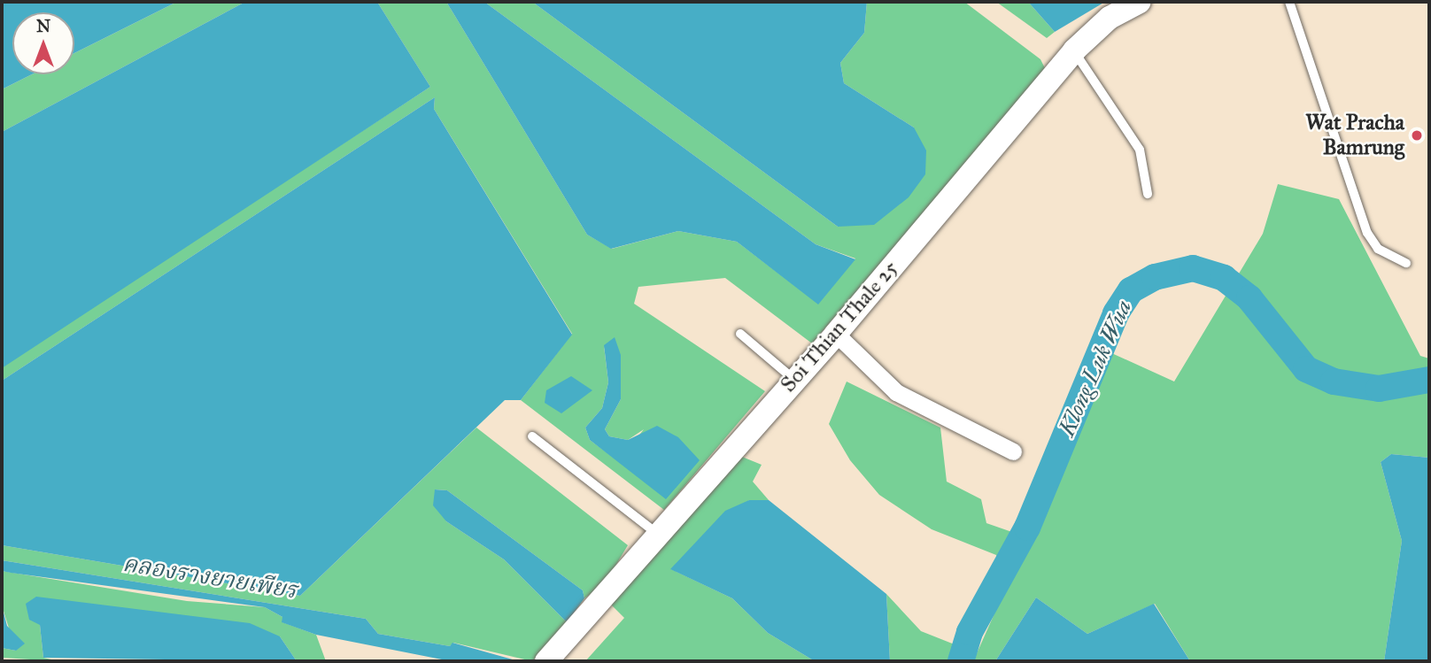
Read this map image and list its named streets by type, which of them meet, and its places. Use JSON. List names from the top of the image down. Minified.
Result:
{"streets":{"street":["Soi Thian Thale 25"]},"water":["Klong Luk Wua","คลองรางยายเพียร"],"places":["Wat Pracha Bamrung"],"north":"top"}
